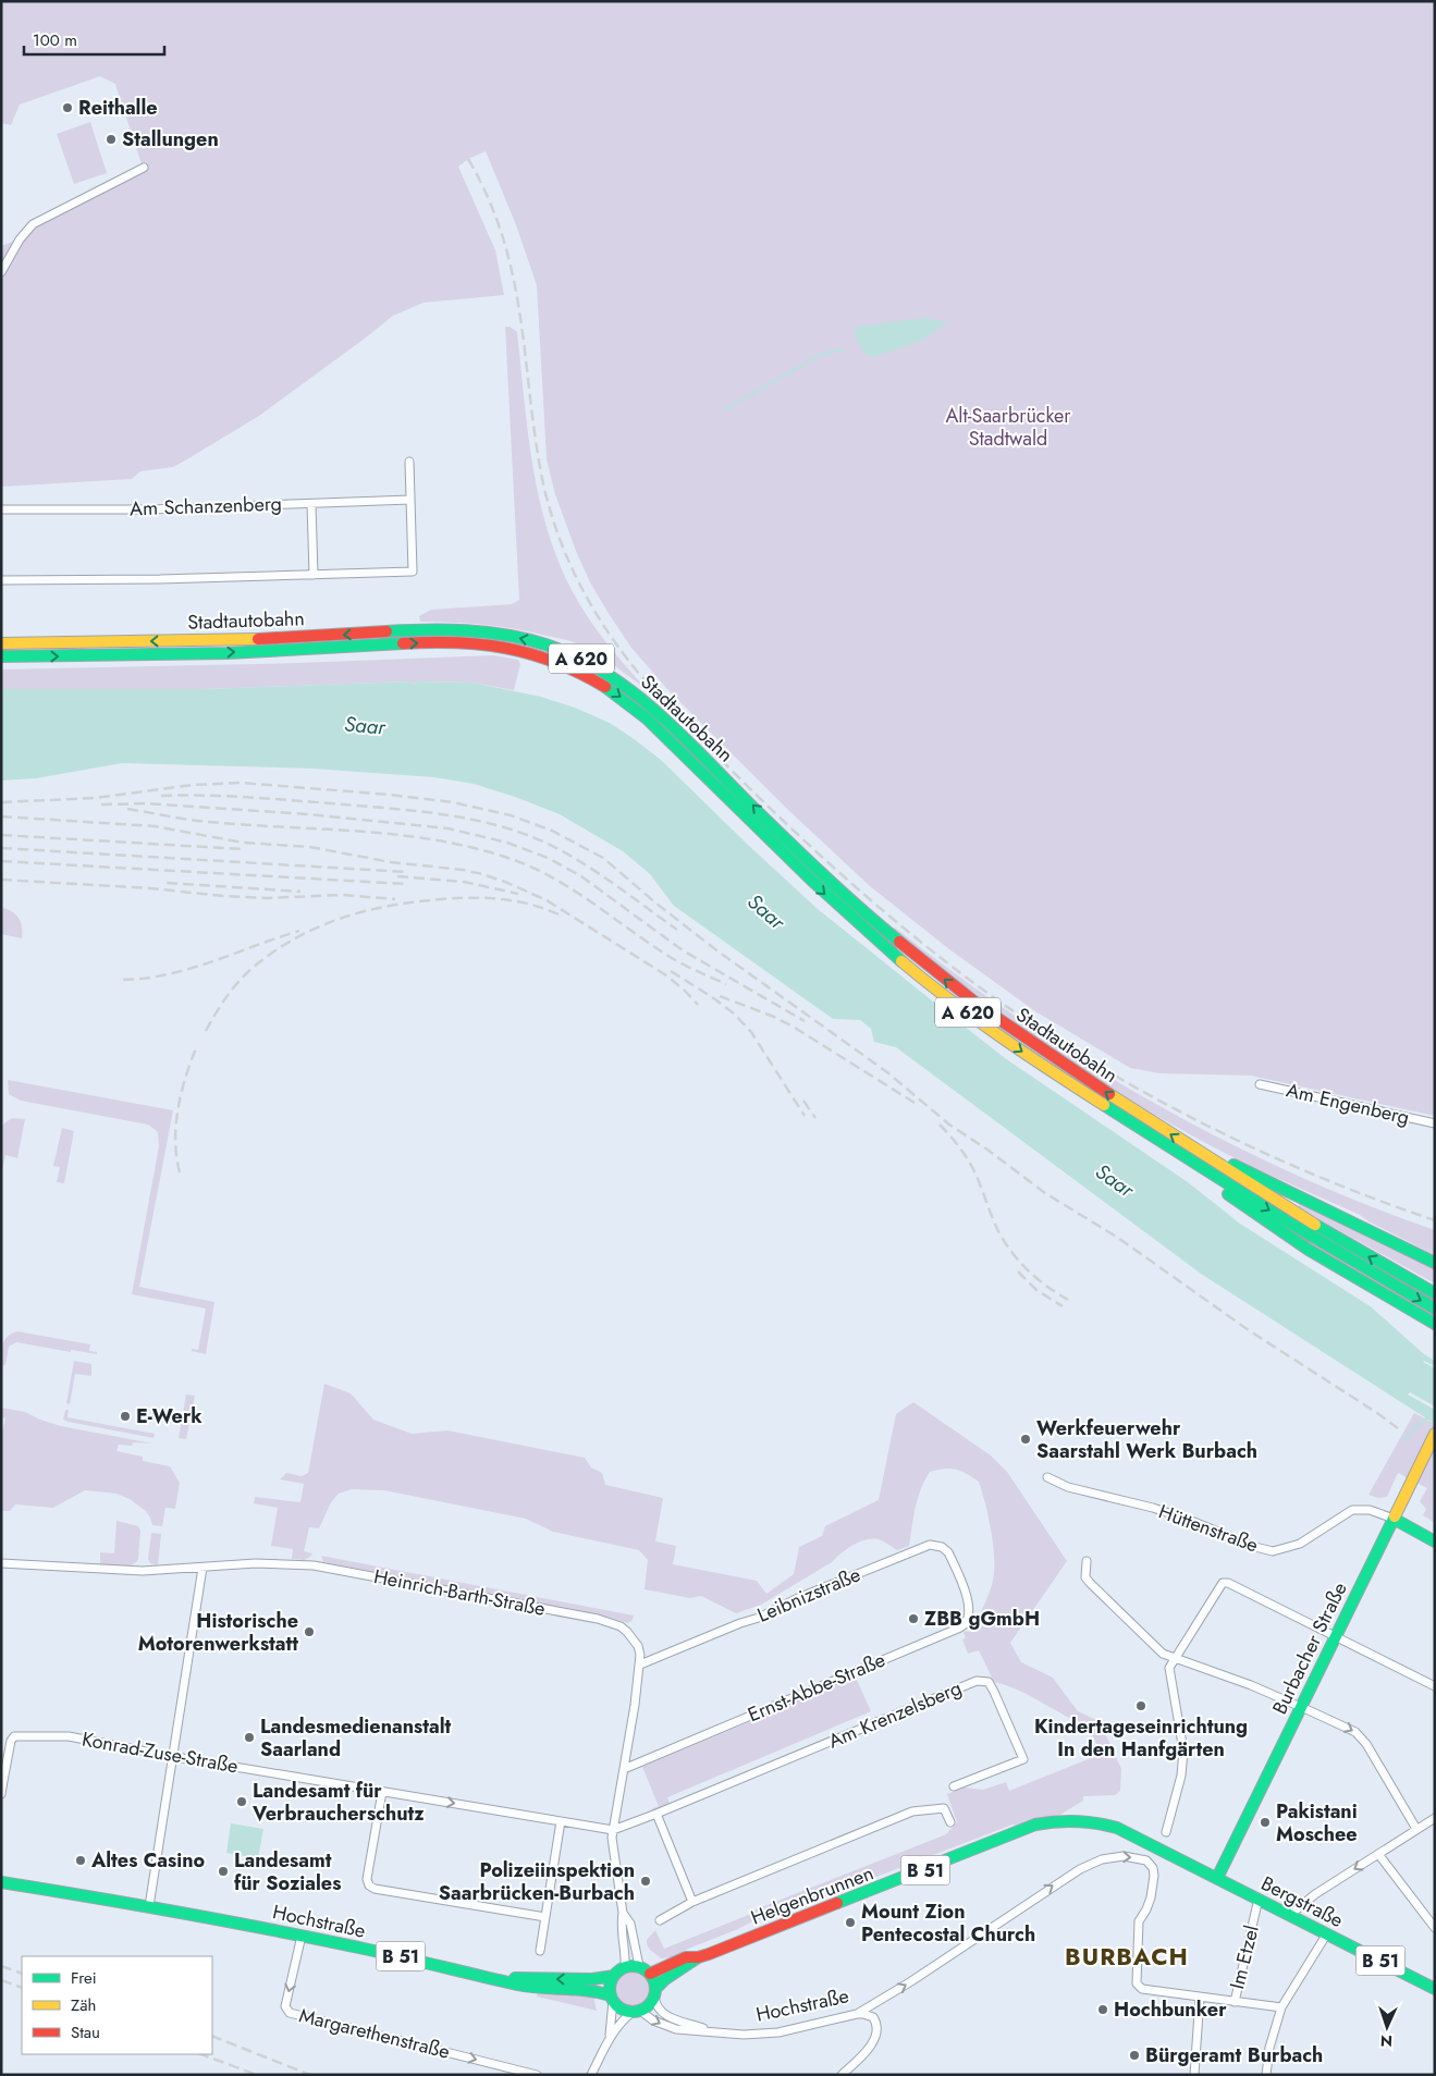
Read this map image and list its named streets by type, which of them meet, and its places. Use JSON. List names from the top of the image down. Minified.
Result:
{"streets":{"main road":["Stadtautobahn","A 620","Burbacher Straße","B 51","Helgenbrunnen","Bergstraße","Hochstraße"],"street":["Am Schanzenberg","Am Engenberg","Hüttenstraße","Heinrich-Barth-Straße","Leibnizstraße","Ernst-Abbe-Straße","Am Krenzelsberg","Konrad-Zuse-Straße","Im Etzel","Margarethenstraße"]},"crossings":[["Stadtautobahn","A 620"],["Hüttenstraße","Burbacher Straße"],["Heinrich-Barth-Straße","Leibnizstraße"],["Heinrich-Barth-Straße","Ernst-Abbe-Straße"],["Heinrich-Barth-Straße","Am Krenzelsberg"],["Heinrich-Barth-Straße","Konrad-Zuse-Straße"],["Heinrich-Barth-Straße","B 51"],["Heinrich-Barth-Straße","Helgenbrunnen"],["Heinrich-Barth-Straße","Hochstraße"],["Leibnizstraße","Ernst-Abbe-Straße"],["Burbacher Straße","Bergstraße"],["Am Krenzelsberg","Konrad-Zuse-Straße"],["B 51","Helgenbrunnen"],["B 51","Hochstraße"],["Helgenbrunnen","Bergstraße"],["Helgenbrunnen","Hochstraße"],["Bergstraße","Im Etzel"],["Hochstraße","Margarethenstraße"]],"one_way":["Margarethenstraße"],"districts":["BURBACH"],"water":["Saar"],"parks":["Alt-Saarbrücker Stadtwald"],"places":["Reithalle","Stallungen","E-Werk","Werkfeuerwehr Saarstahl Werk Burbach","ZBB gGmbH","Historische Motorenwerkstatt","Kindertageseinrichtung In den Hanfgärten","Landesmedienanstalt Saarland","Landesamt für Verbraucherschutz","Pakistani Moschee","Altes Casino","Landesamt für Soziales","Polizeiinspektion Saarbrücken-Burbach","Mount Zion Pentecostal Church","Hochbunker","Bürgeramt Burbach"],"legend":["Frei","Zäh","Stau"],"scale_bar":"100 m","north":"bottom"}
